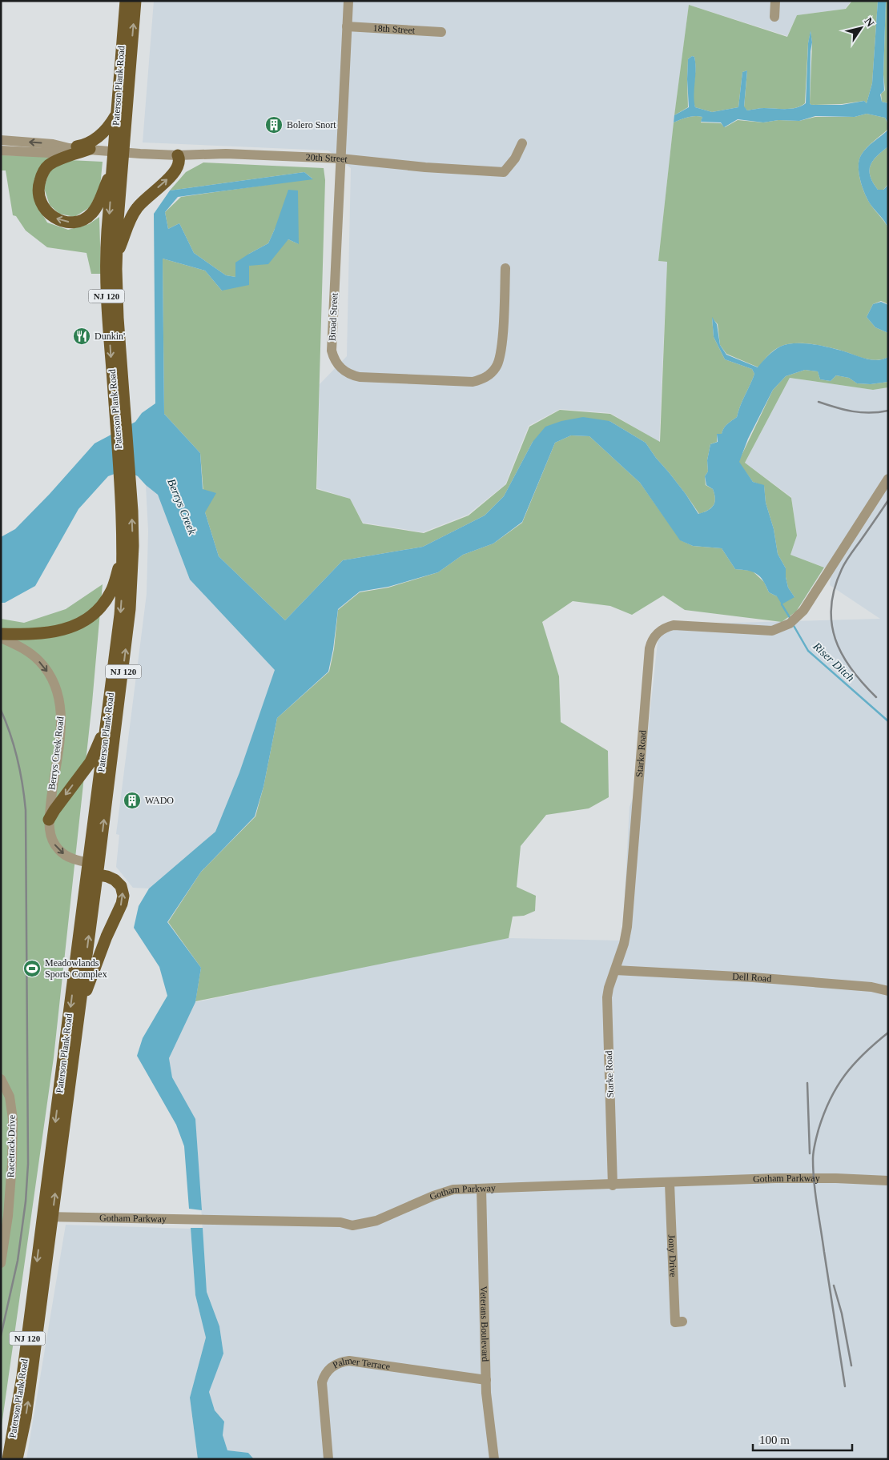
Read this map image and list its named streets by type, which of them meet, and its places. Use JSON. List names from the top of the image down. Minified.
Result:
{"streets":{"main road":["Paterson Plank Road","NJ 120"],"street":["18th Street","20th Street","Broad Street","Berrys Creek Road","Starke Road","Dell Road","Racetrack Drive","Gotham Parkway","Jony Drive","Veterans Boulevard","Palmer Terrace"]},"crossings":[["18th Street","Broad Street"],["Paterson Plank Road","20th Street"],["Paterson Plank Road","Berrys Creek Road"],["Paterson Plank Road","Gotham Parkway"],["20th Street","Broad Street"],["Starke Road","Dell Road"],["Starke Road","Gotham Parkway"],["Gotham Parkway","Jony Drive"],["Gotham Parkway","Veterans Boulevard"],["Veterans Boulevard","Palmer Terrace"]],"one_way":["Berrys Creek Road"],"water":["Berrys Creek","Riser Ditch"],"places":{"building":["Bolero Snort","WADO"],"restaurant":["Dunkin'"],"sports":["Meadowlands Sports Complex"]},"scale_bar":"100 m","north":"top right"}
